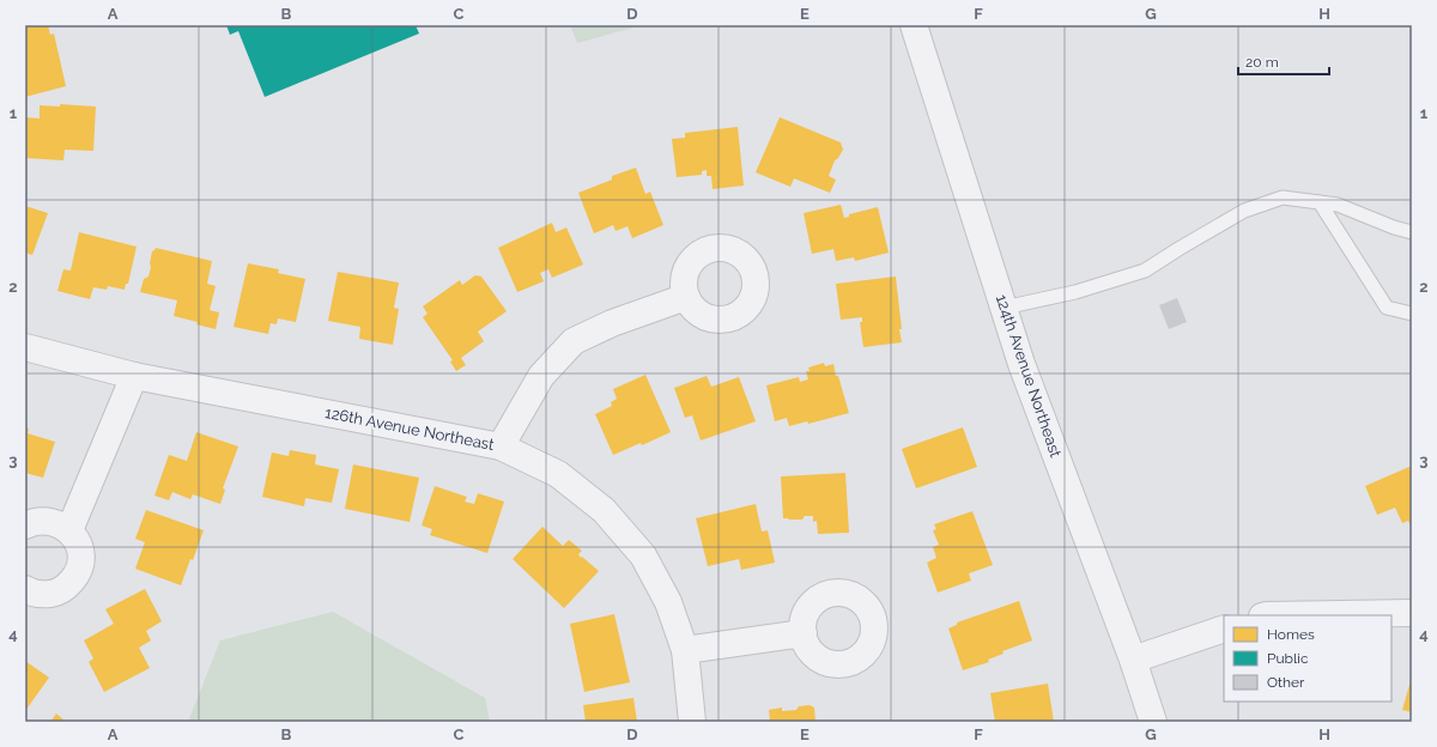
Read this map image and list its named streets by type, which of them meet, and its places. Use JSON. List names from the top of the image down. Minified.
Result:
{"streets":{"street":["124th Avenue Northeast","126th Avenue Northeast"]},"legend":["Homes","Public","Other"],"scale_bar":"20 m","grid":{"columns":["A","B","C","D","E","F","G","H"],"rows":["1","2","3","4"]}}
